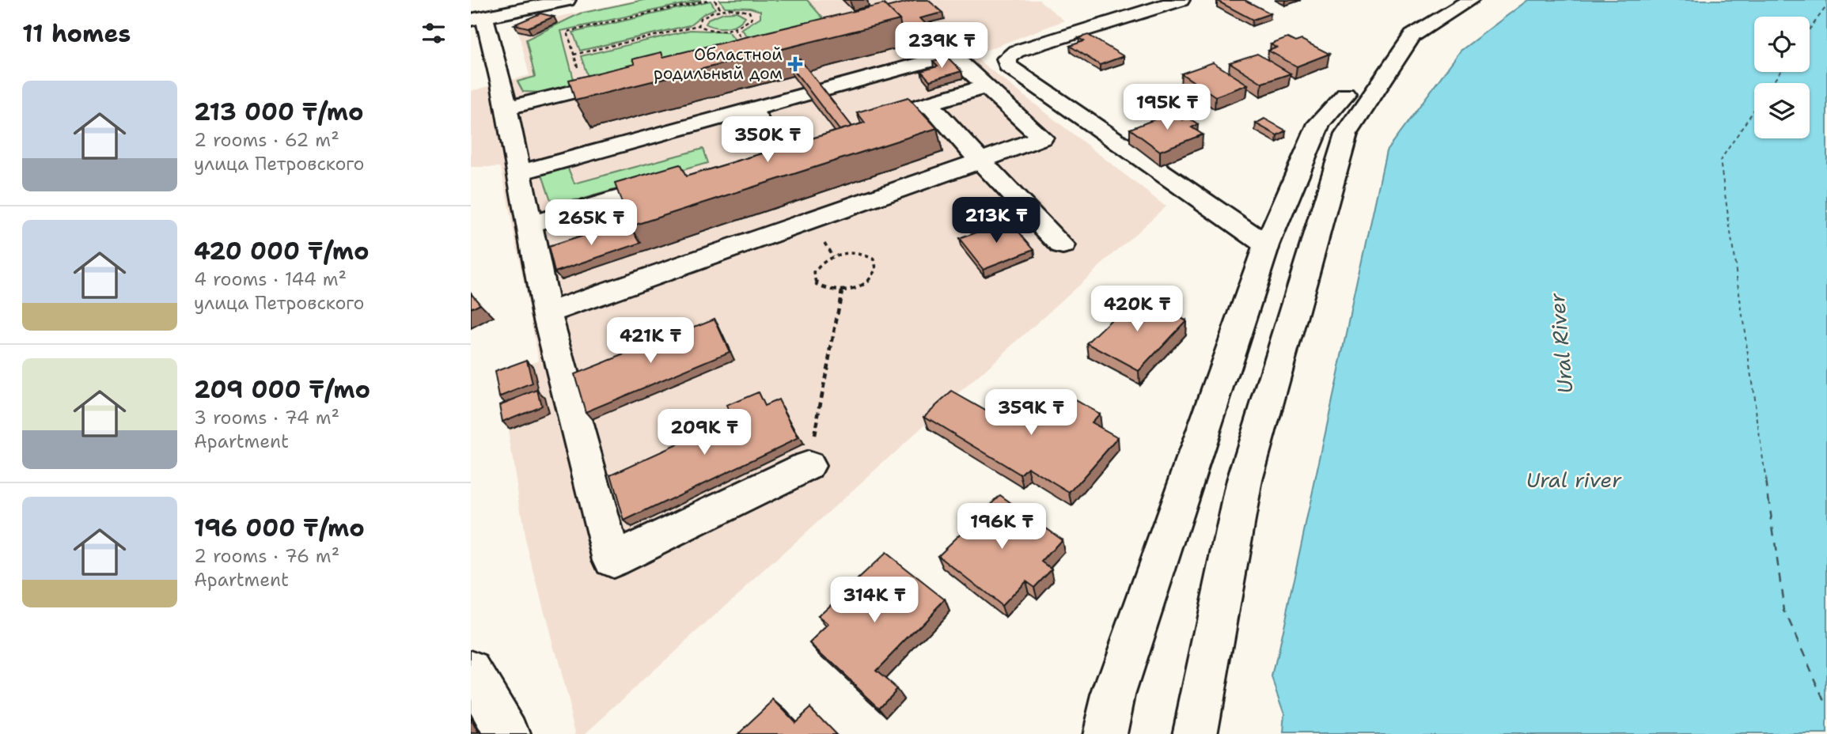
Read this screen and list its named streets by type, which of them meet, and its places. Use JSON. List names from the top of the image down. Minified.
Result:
{"water":["Ural River","Ural river"],"places":{"health":["Областной родильный дом"]},"page":{"heading":"11 homes","price":["239K ₸","195K ₸","350K ₸","213K ₸","265K ₸","420K ₸","421K ₸","359K ₸","209K ₸","196K ₸","314K ₸"],"list":[{"name":"213 000 ₸/mo","note":"2 rooms · 62 m² · улица Петровского"},{"name":"420 000 ₸/mo","note":"4 rooms · 144 m² · улица Петровского"},{"name":"209 000 ₸/mo","note":"3 rooms · 74 m² · Apartment"},{"name":"196 000 ₸/mo","note":"2 rooms · 76 m² · Apartment"}]}}
